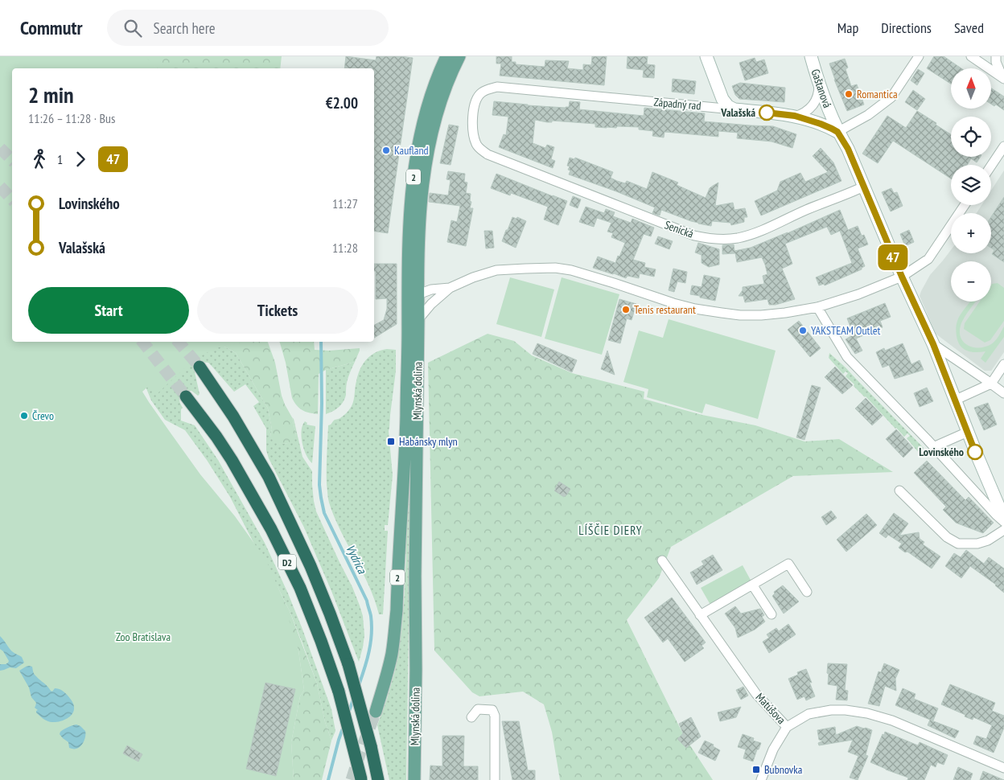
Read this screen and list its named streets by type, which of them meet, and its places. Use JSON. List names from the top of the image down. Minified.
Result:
{"streets":{"highway":["D2"],"main road":["2","Mlynská dolina"],"street":["Gaštanová","Západný rad","Senická","Matúšova"]},"crossings":[["Gaštanová","Západný rad"],["Gaštanová","Senická"],["Západný rad","Senická"]],"districts":["LÍŠČIE DIERY"],"water":["Vydrica"],"parks":["Zoo Bratislava"],"places":{"other":["Romantica","Valašská","Kaufland","Tenis restaurant","YAKSTEAM Outlet","Črevo","Lovinského"],"transit":["Habánsky mlyn","Bubnovka"]},"lines":["bus line 47"],"north":"top","page":{"header":"Commutr","search":"Search here","nav":["Map","Directions","Saved"],"on_map":"47","map_buttons":["+","−"],"heading":["2 min","11:26 – 11:28 · Bus","€2.00"],"legs":["1","47"],"list":[{"name":"Lovinského","value":"11:27"},{"name":"Valašská","value":"11:28"}],"buttons":["Start","Tickets"]}}
